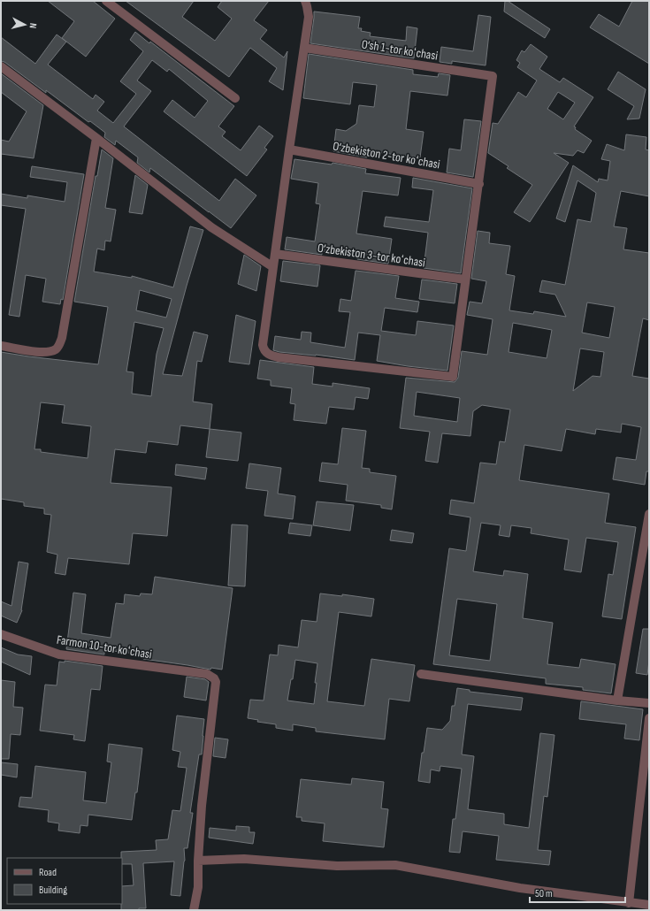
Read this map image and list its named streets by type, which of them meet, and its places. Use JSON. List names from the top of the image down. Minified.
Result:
{"streets":{"street":["O‘sh 1-tor koʻchasi","O‘zbekiston 2-tor koʻchasi","O‘zbekiston 3-tor koʻchasi","Farmon 10-tor koʻchasi"]},"crossings":[["O‘sh 1-tor koʻchasi","O‘zbekiston 2-tor koʻchasi"]],"legend":["Road","Building"],"scale_bar":"50 m","north":"right"}
